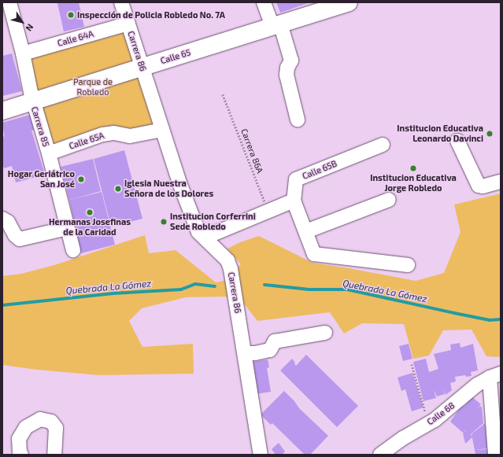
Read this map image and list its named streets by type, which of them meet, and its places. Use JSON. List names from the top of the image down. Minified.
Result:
{"streets":{"main road":["Calle 65"],"street":["Calle 64A","Carrera 86","Carrera 85","Calle 65A","Calle 65B","Calle 68"],"path":["Carrera 86A"]},"crossings":[["Calle 64A","Carrera 86"],["Calle 64A","Carrera 85"],["Carrera 86","Calle 65"],["Carrera 86","Calle 65A"],["Calle 65","Carrera 85"],["Carrera 85","Calle 65A"]],"water":["Quebrada La Gómez"],"parks":["Parque de Robledo"],"places":["Inspección de Policia Robledo No. 7A","Institucion Educativa Leonardo Davinci","Institucion Educativa Jorge Robledo","Hogar Geriátrico San José","Iglesia Nuestra Señora de los Dolores","Hermanas Josefinas de la Caridad","Institucion Corferrini Sede Robledo"],"north":"bottom right"}
